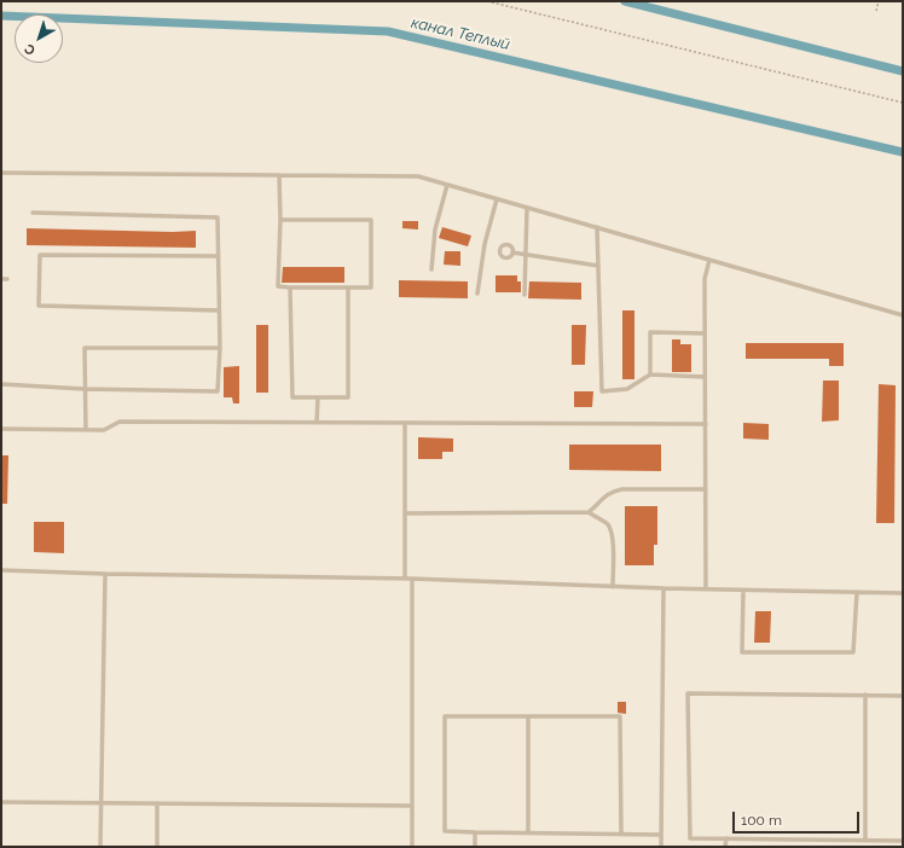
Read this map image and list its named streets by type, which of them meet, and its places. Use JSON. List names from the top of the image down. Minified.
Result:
{"water":["канал Теплый"],"scale_bar":"100 m","north":"bottom left"}
